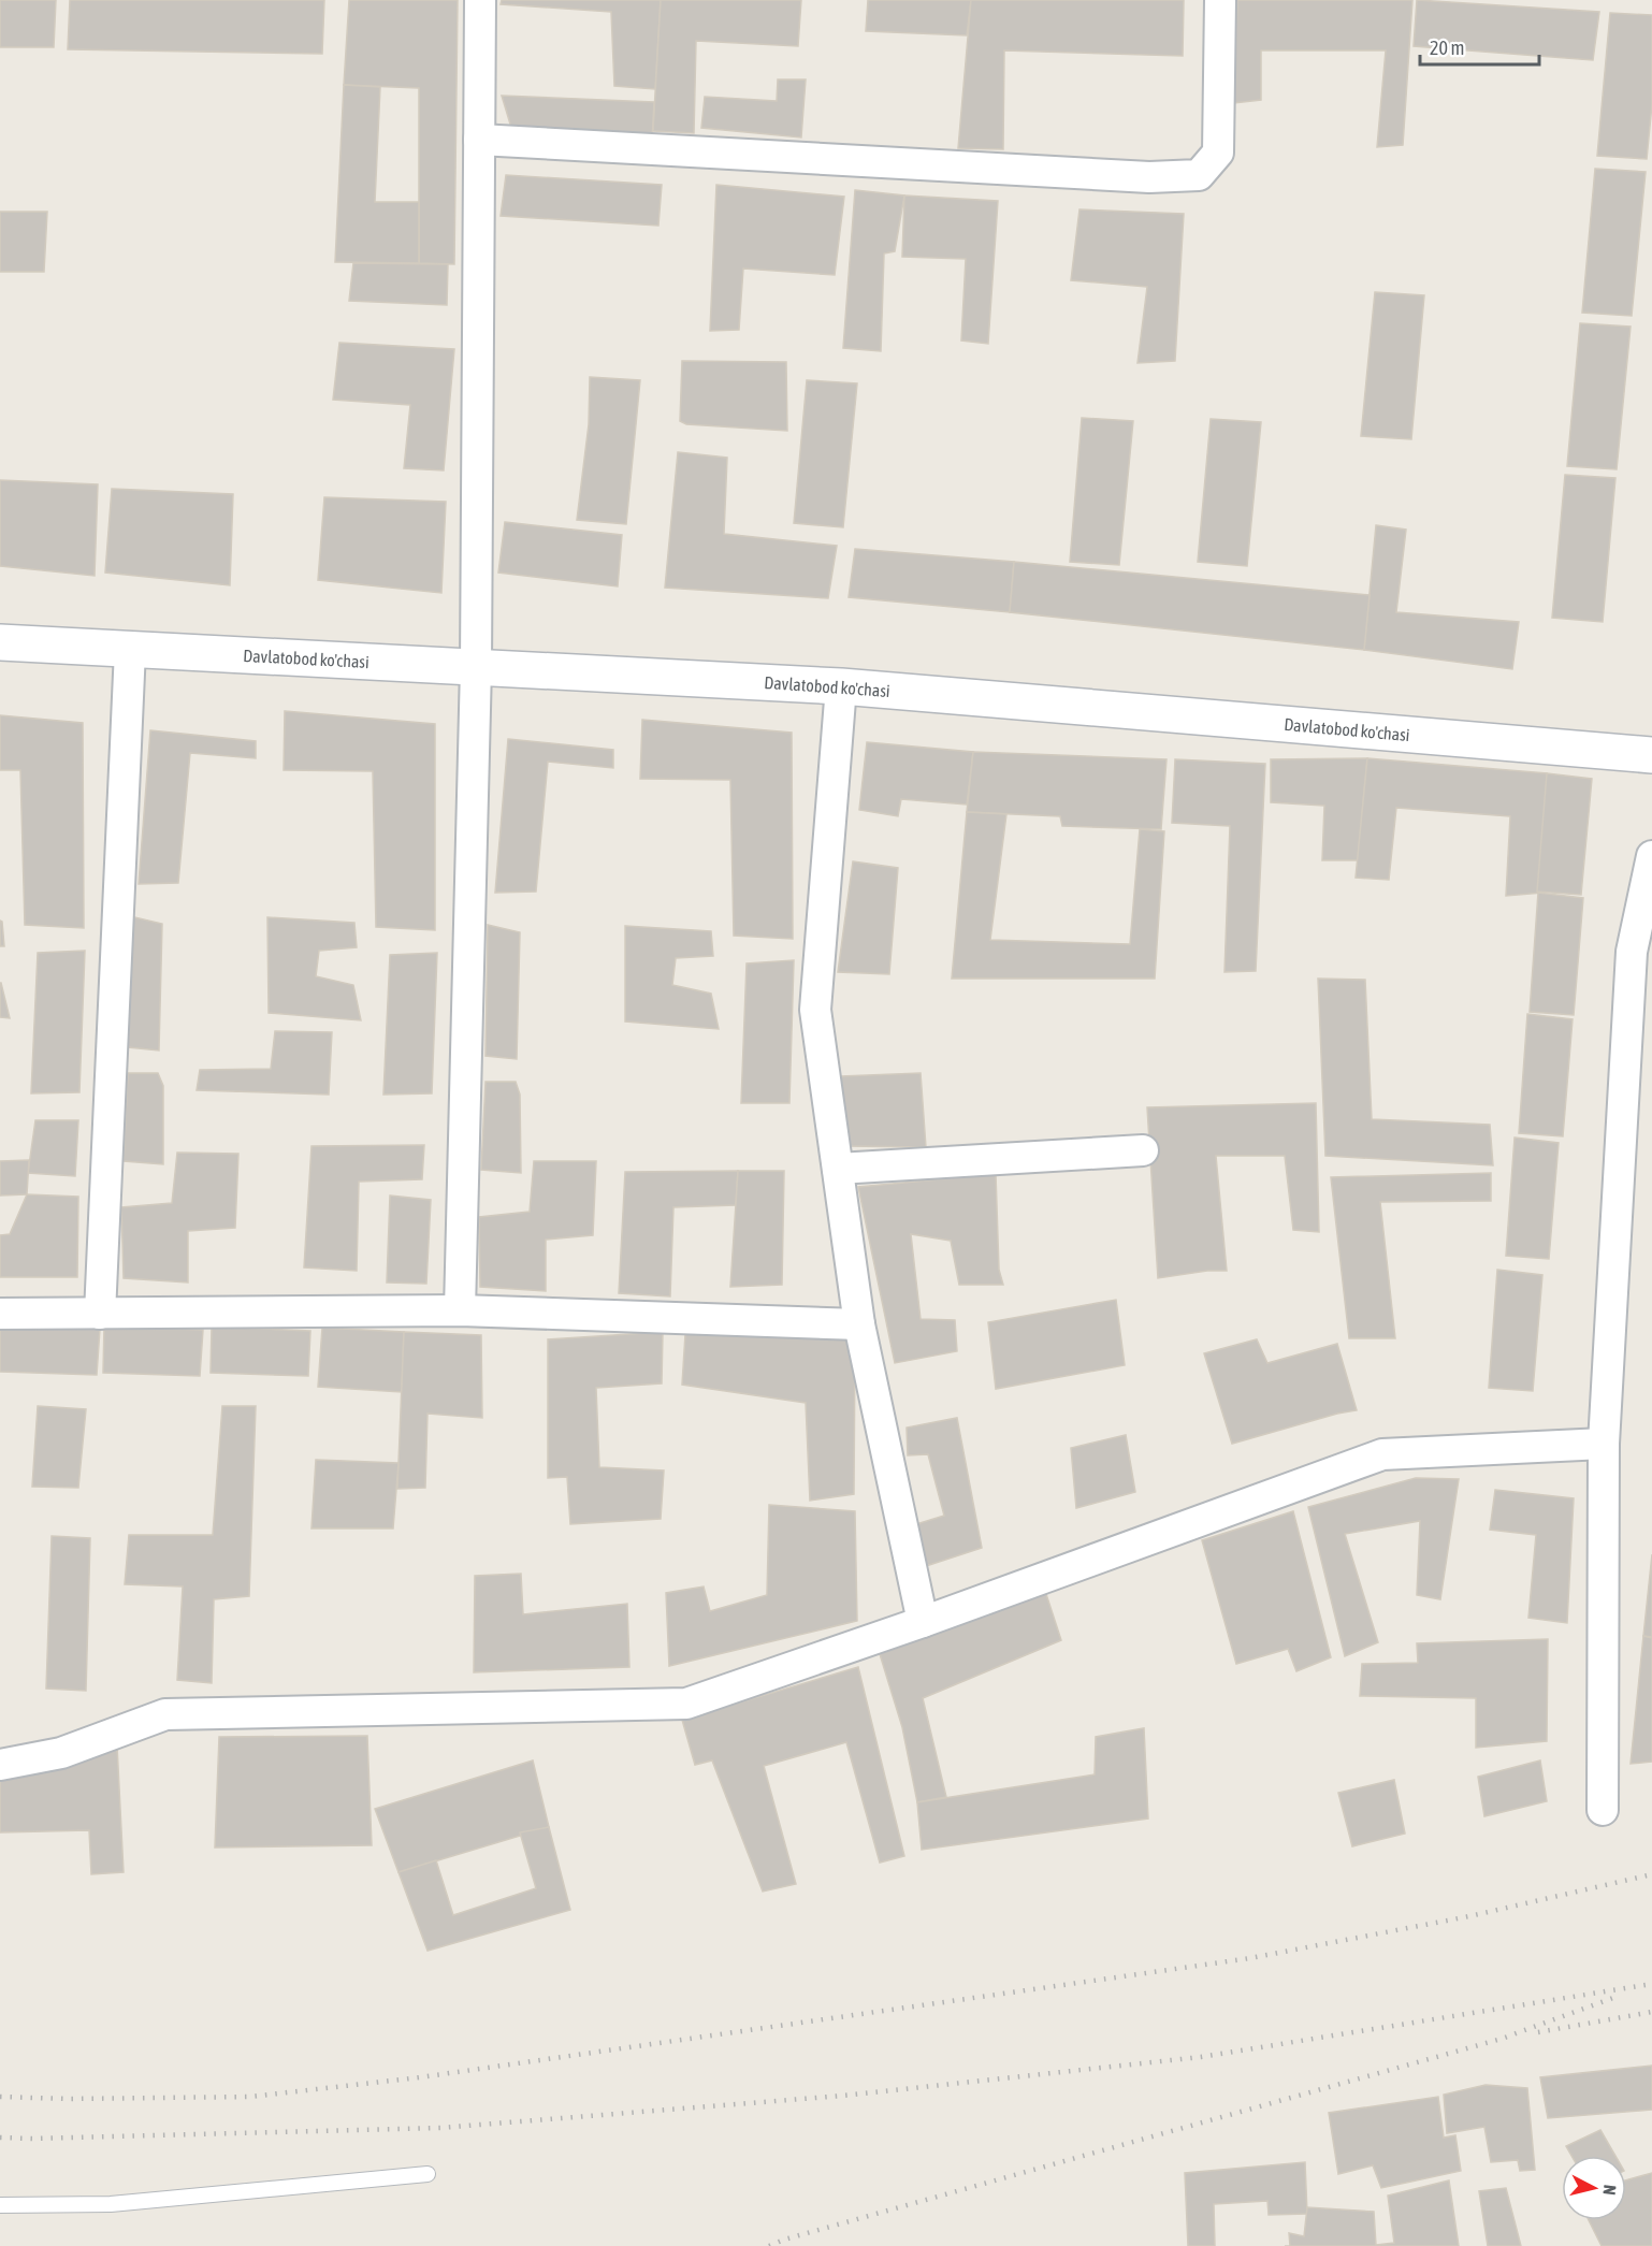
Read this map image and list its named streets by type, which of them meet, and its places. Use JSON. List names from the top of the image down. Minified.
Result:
{"streets":{"street":["Davlatobod ko'chasi"]},"scale_bar":"20 m","north":"right"}
